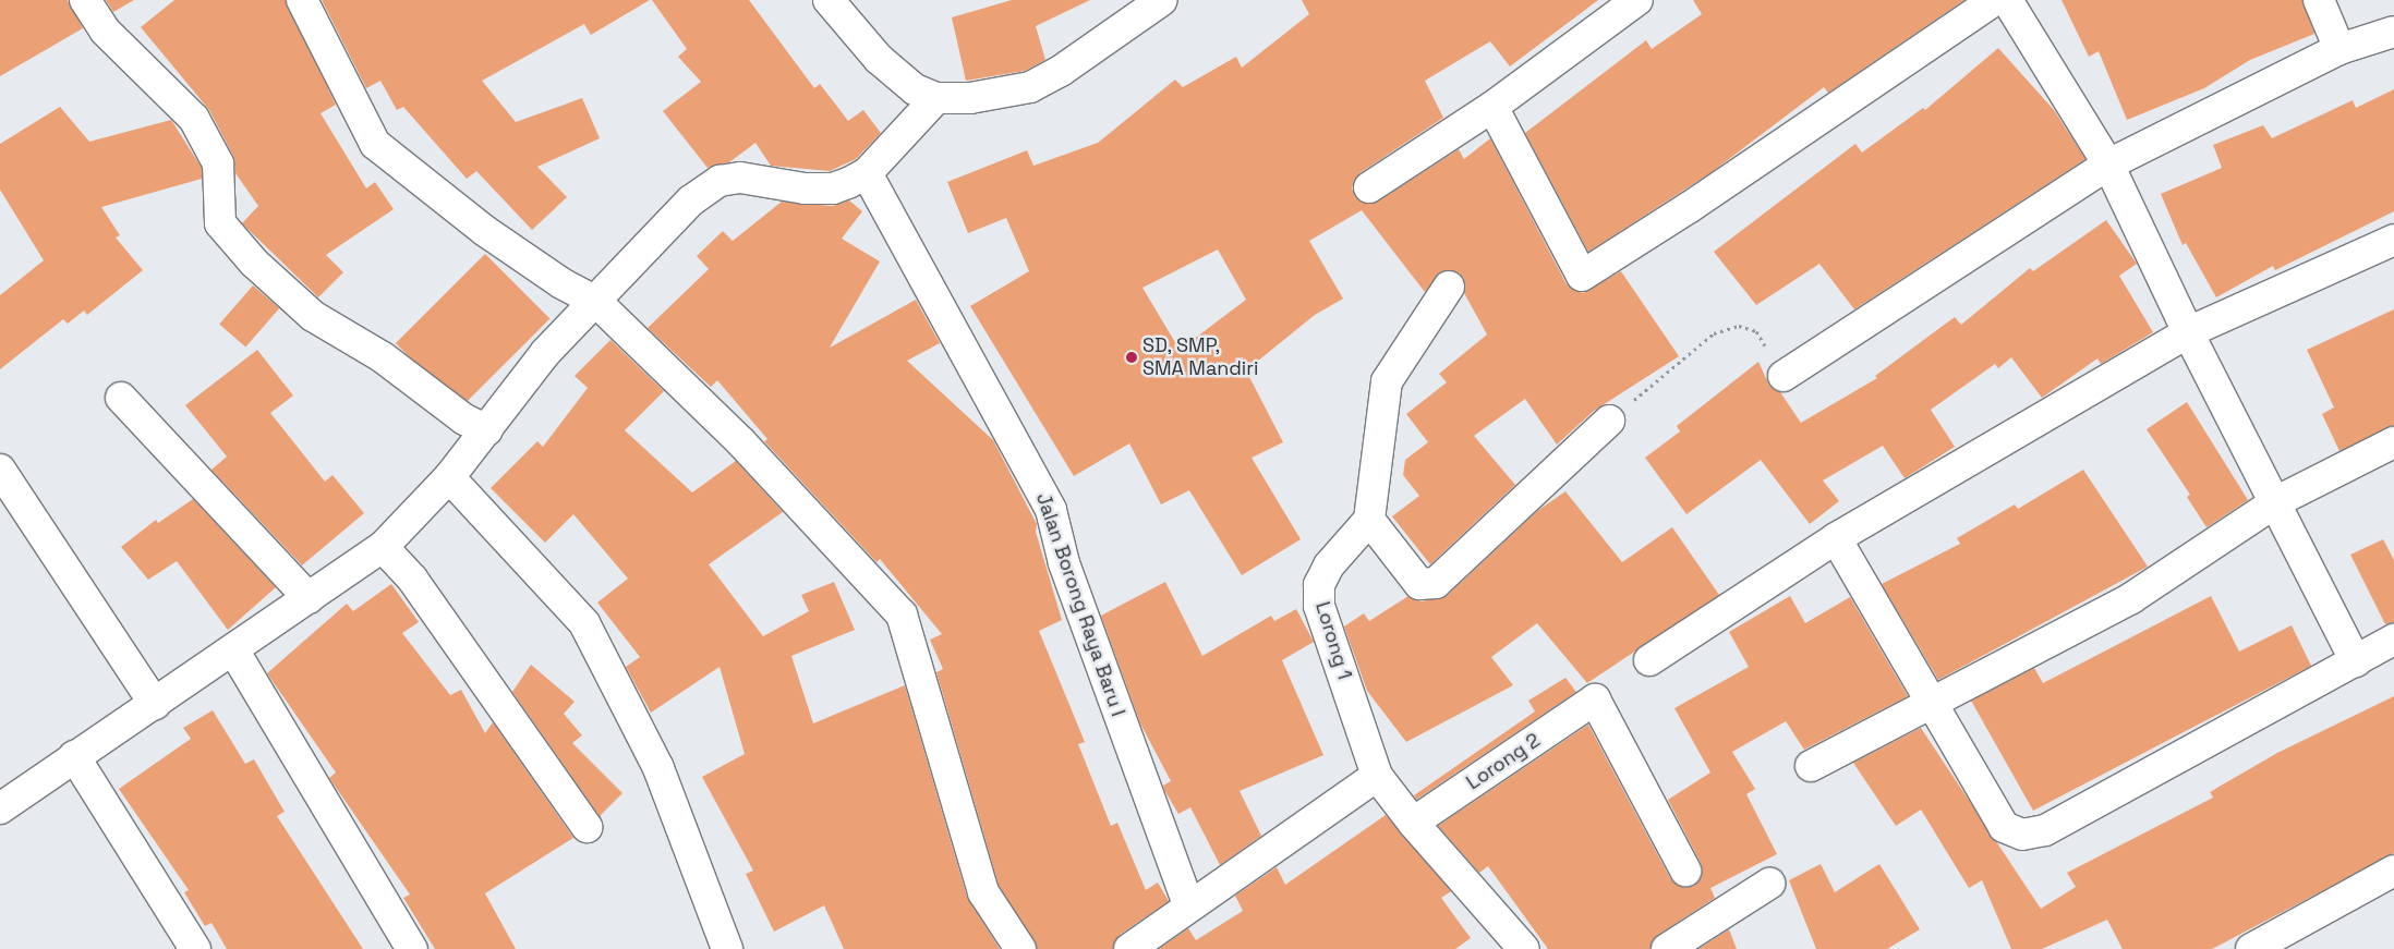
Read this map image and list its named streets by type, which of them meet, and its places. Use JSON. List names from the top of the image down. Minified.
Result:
{"streets":{"street":["Jalan Borong Raya Baru I","Lorong 1","Lorong 2"]},"crossings":[["Lorong 1","Lorong 2"]],"places":["SD, SMP, SMA Mandiri"]}
